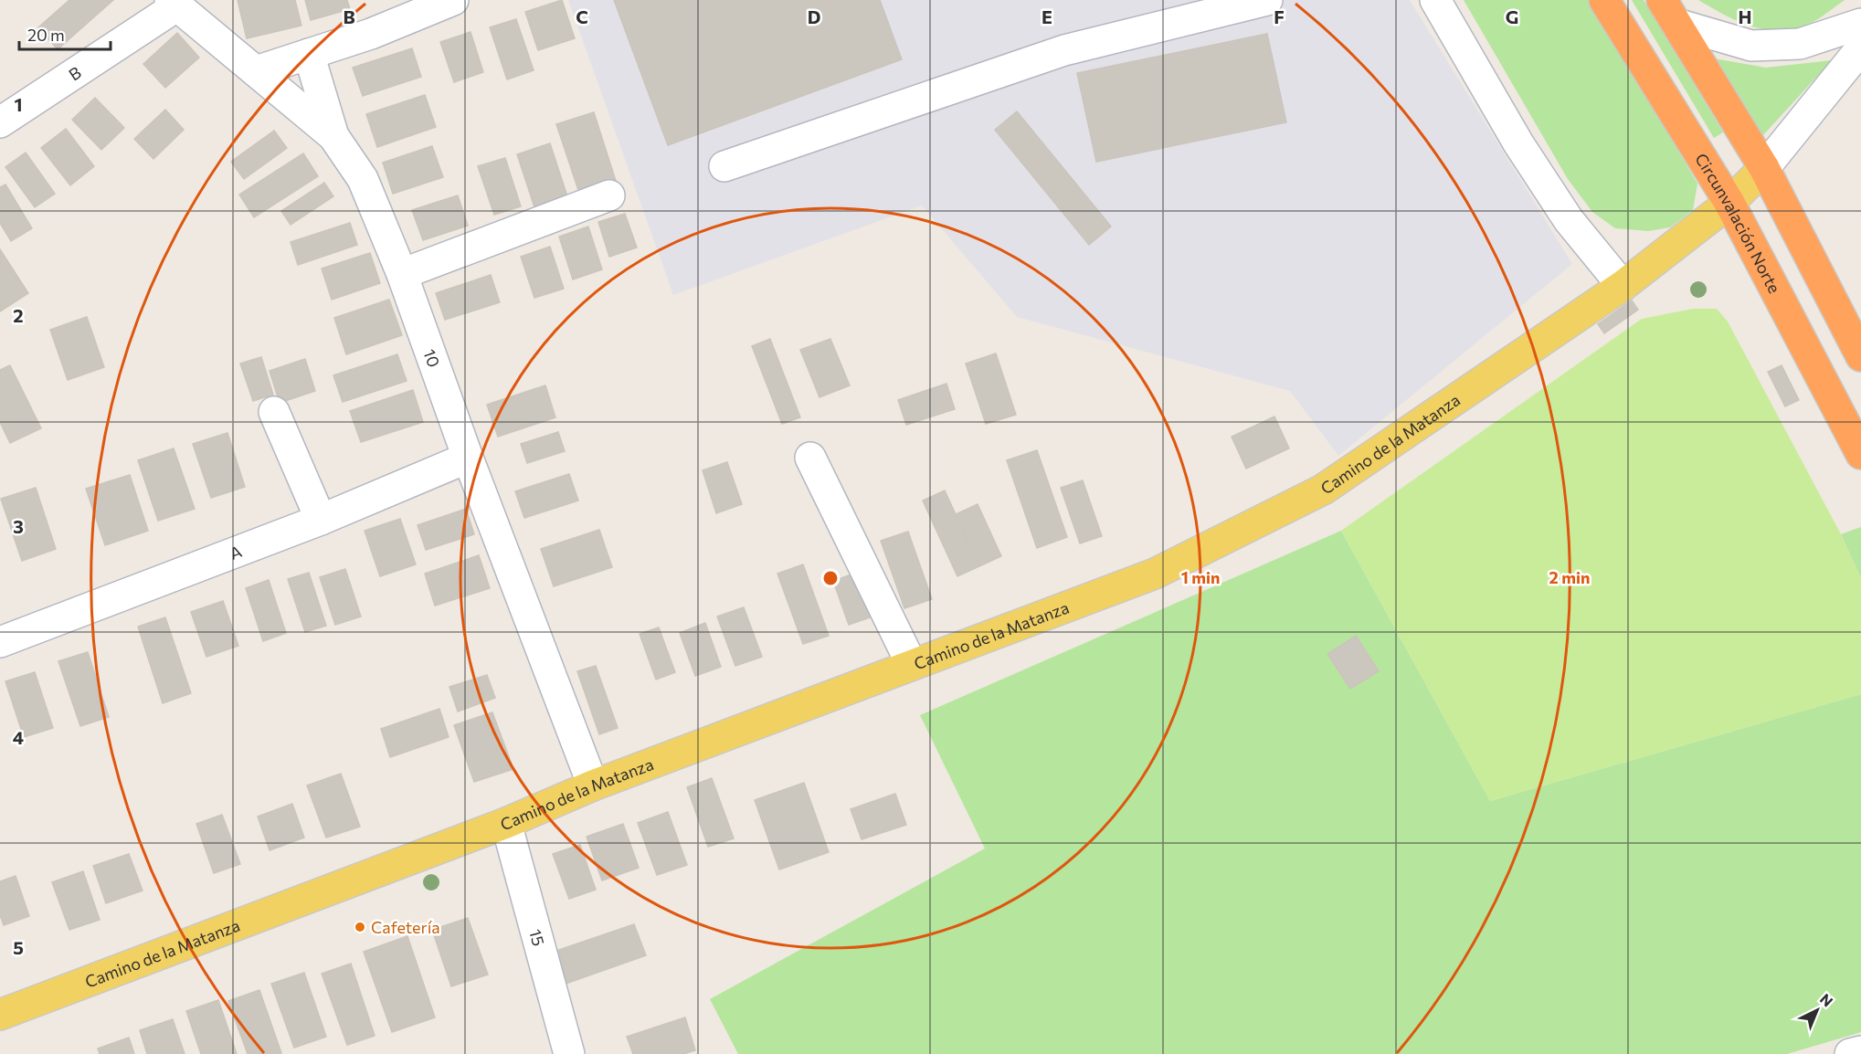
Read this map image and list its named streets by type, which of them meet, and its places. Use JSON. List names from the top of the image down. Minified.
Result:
{"streets":{"highway":["Circunvalación Norte"],"main road":["Camino de la Matanza"],"street":["B","10","A","15"]},"crossings":[["B","10"],["Circunvalación Norte","Camino de la Matanza"],["10","Camino de la Matanza"],["10","A"],["Camino de la Matanza","15"]],"places":["Cafetería"],"scale_bar":"20 m","north":"top right","grid":{"columns":["B","C","D","E","F","G","H"],"rows":["1","2","3","4","5"]},"rings":["1 min","2 min"]}
